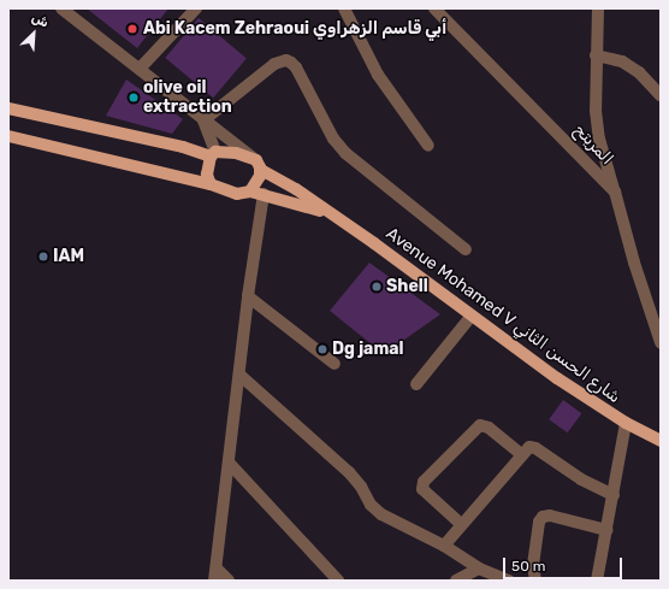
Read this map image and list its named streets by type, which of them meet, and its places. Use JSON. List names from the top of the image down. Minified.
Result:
{"streets":{"main road":["Avenue Mohamed V شارع الحسن الثاني"],"street":["المريتح"]},"places":["Abi Kacem Zehraoui أبي قاسم الزهراوي","olive oil extraction","IAM","Shell","Dg jamal"],"scale_bar":"50 m","north":"top right"}
